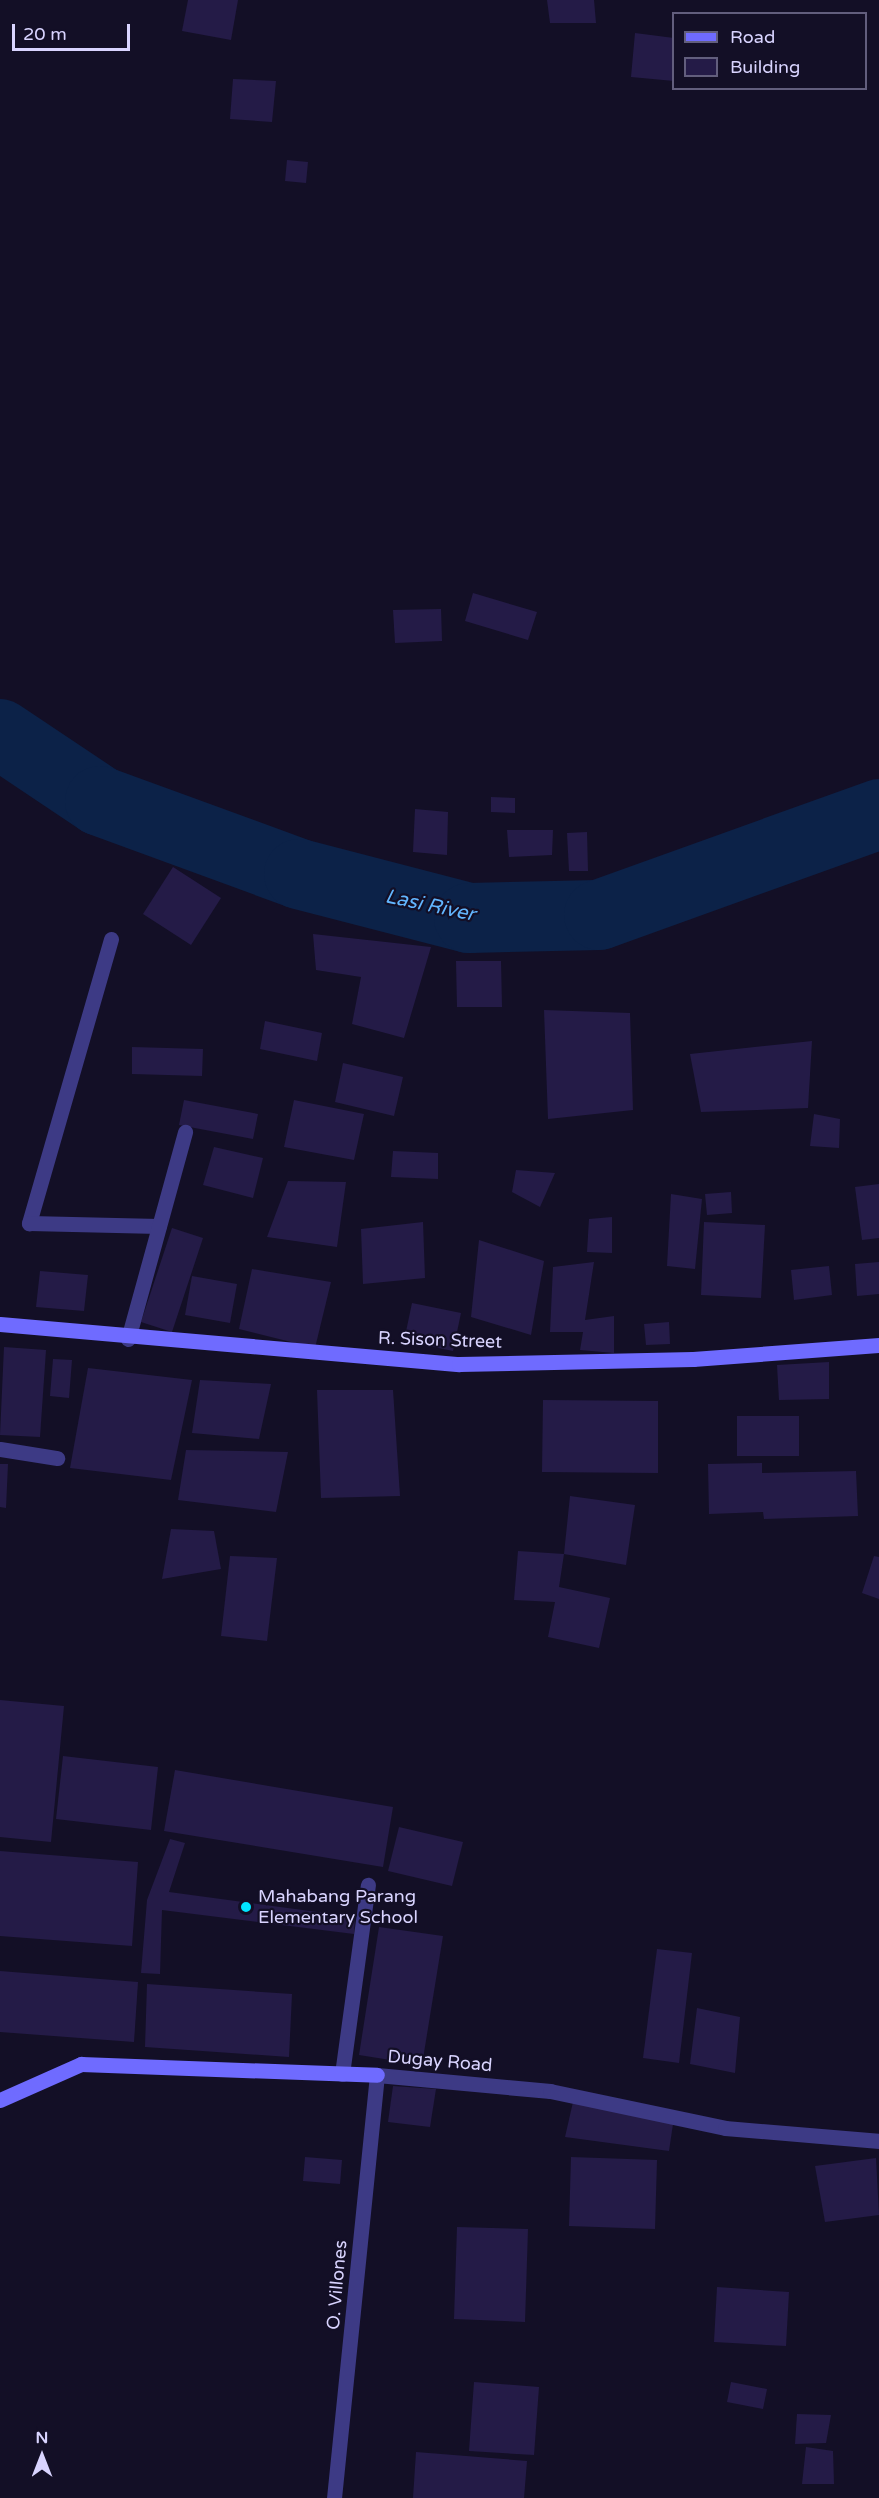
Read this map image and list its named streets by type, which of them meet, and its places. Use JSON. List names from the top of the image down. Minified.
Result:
{"streets":{"street":["R. Sison Street","Dugay Road","O. Villones"]},"crossings":[["Dugay Road","O. Villones"]],"water":["Lasi River"],"places":["Mahabang Parang Elementary School"],"legend":["Road","Building"],"scale_bar":"20 m","north":"top"}
